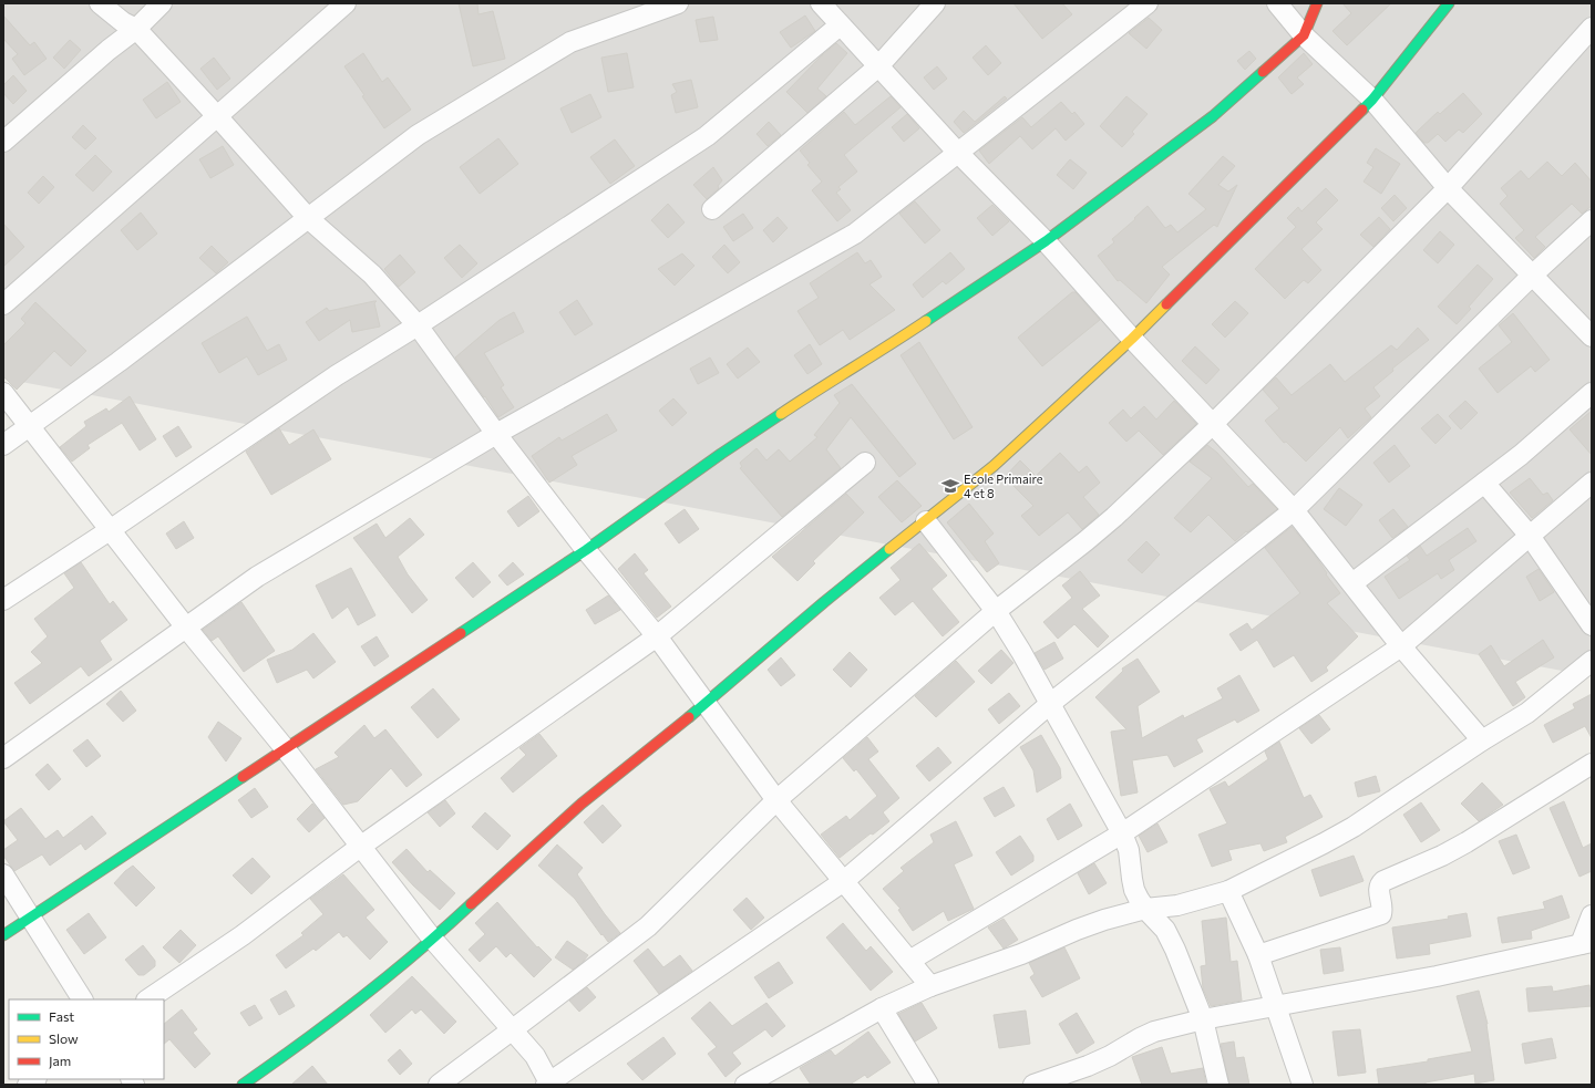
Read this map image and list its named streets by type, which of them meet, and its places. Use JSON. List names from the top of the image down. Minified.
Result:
{"places":{"school or university":["Ecole Primaire 4 et 8"]},"legend":["Fast","Slow","Jam"]}
